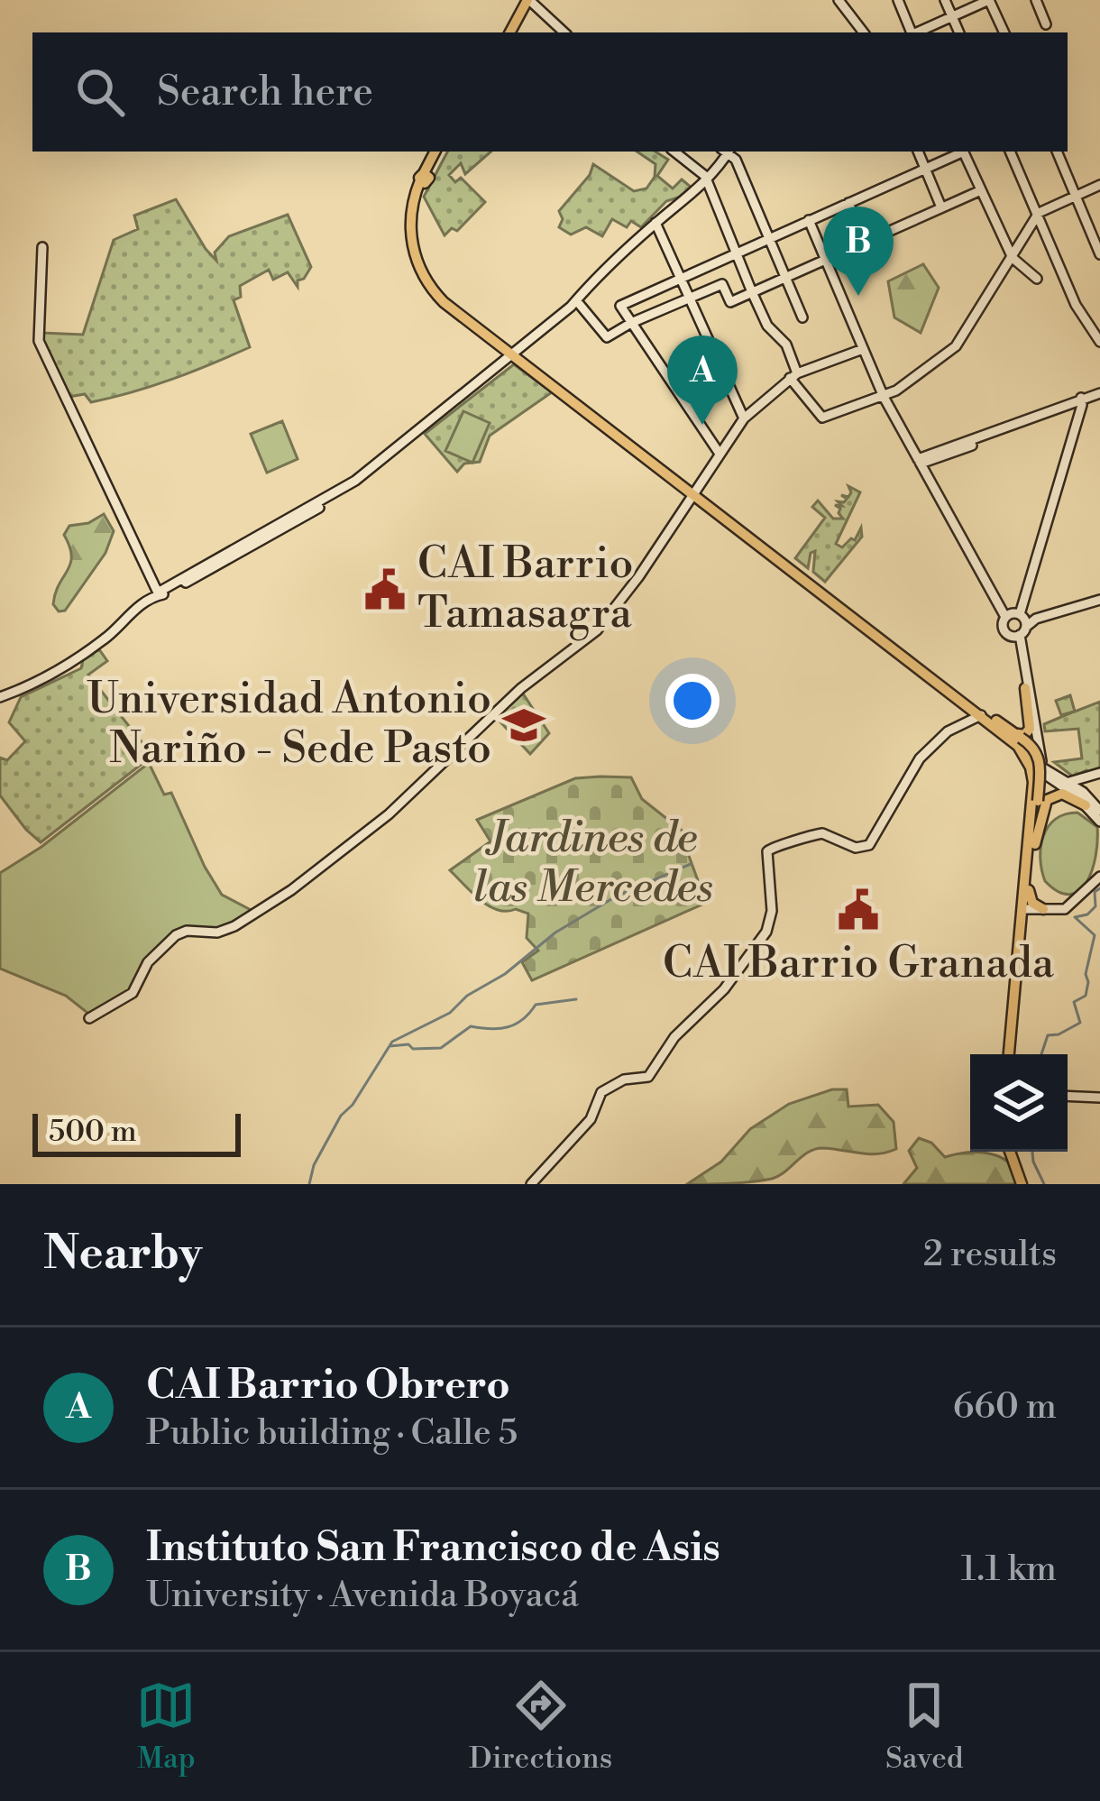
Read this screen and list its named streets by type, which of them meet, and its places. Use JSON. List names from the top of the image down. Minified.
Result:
{"parks":["Jardines de las Mercedes"],"places":{"public building":["CAI Barrio Tamasagra","CAI Barrio Granada"],"school or university":["Universidad Antonio Nariño - Sede Pasto"]},"scale_bar":"500 m","page":{"search":"Search here","pins":["B","A"],"scale":"500 m","heading":["Nearby","2 results"],"list":[{"mark":"A","name":"CAI Barrio Obrero","note":"Public building · Calle 5","value":"660 m"},{"mark":"B","name":"Instituto San Francisco de Asis","note":"University · Avenida Boyacá","value":"1.1 km"}],"nav":["Map","Directions","Saved"]}}
